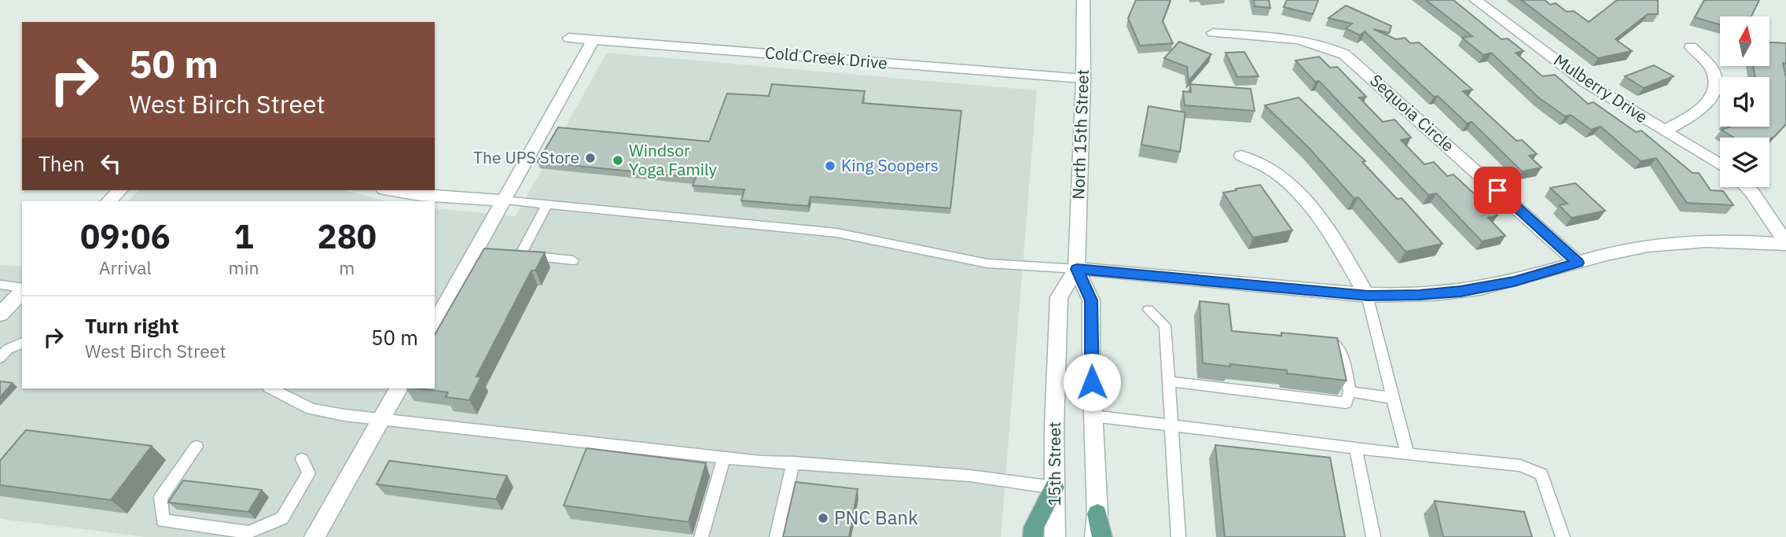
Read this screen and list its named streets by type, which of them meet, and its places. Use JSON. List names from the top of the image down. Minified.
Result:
{"streets":{"street":["Cold Creek Drive","Mulberry Drive","Sequoia Circle","North 15th Street","15th Street"]},"crossings":[["Cold Creek Drive","North 15th Street"],["North 15th Street","15th Street"]],"places":["The UPS Store","Windsor Yoga Family","King Soopers","PNC Bank"],"north":"top","page":{"turn":["50 m","West Birch Street"],"then":"Then","eta":["09:06","Arrival","1","min","280","m"],"list":[{"name":"Turn right","note":"West Birch Street","value":"50 m"}]}}
